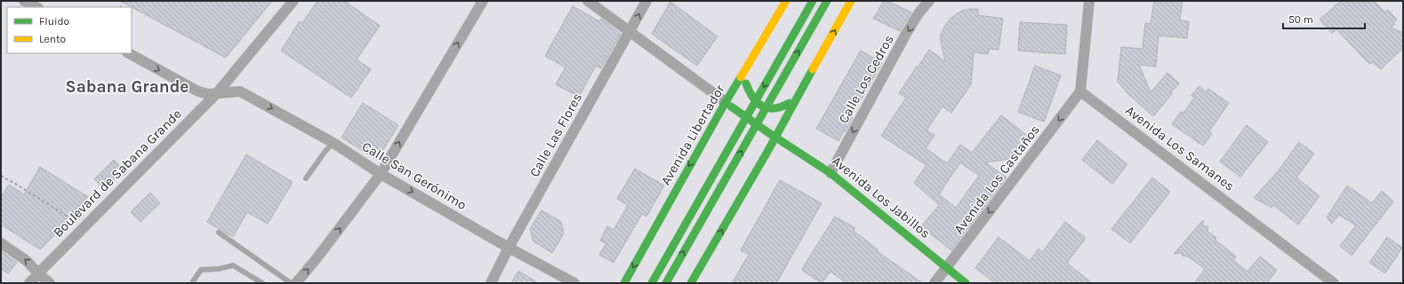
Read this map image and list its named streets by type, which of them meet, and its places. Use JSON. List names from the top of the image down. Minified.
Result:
{"streets":{"main road":["Avenida Libertador","Avenida Los Jabillos"],"street":["Calle Los Cedros","Calle Las Flores","Avenida Los Samanes","Boulevard de Sabana Grande","Calle San Gerónimo","Avenida Los Castaños"]},"crossings":[["Calle Los Cedros","Avenida Los Jabillos"],["Calle Las Flores","Calle San Gerónimo"],["Avenida Libertador","Avenida Los Jabillos"],["Avenida Los Samanes","Avenida Los Castaños"],["Boulevard de Sabana Grande","Calle San Gerónimo"],["Avenida Los Castaños","Avenida Los Jabillos"]],"one_way":["Calle Los Cedros","Calle San Gerónimo","Avenida Los Castaños"],"districts":["Sabana Grande"],"legend":["Fluido","Lento"],"scale_bar":"50 m"}
